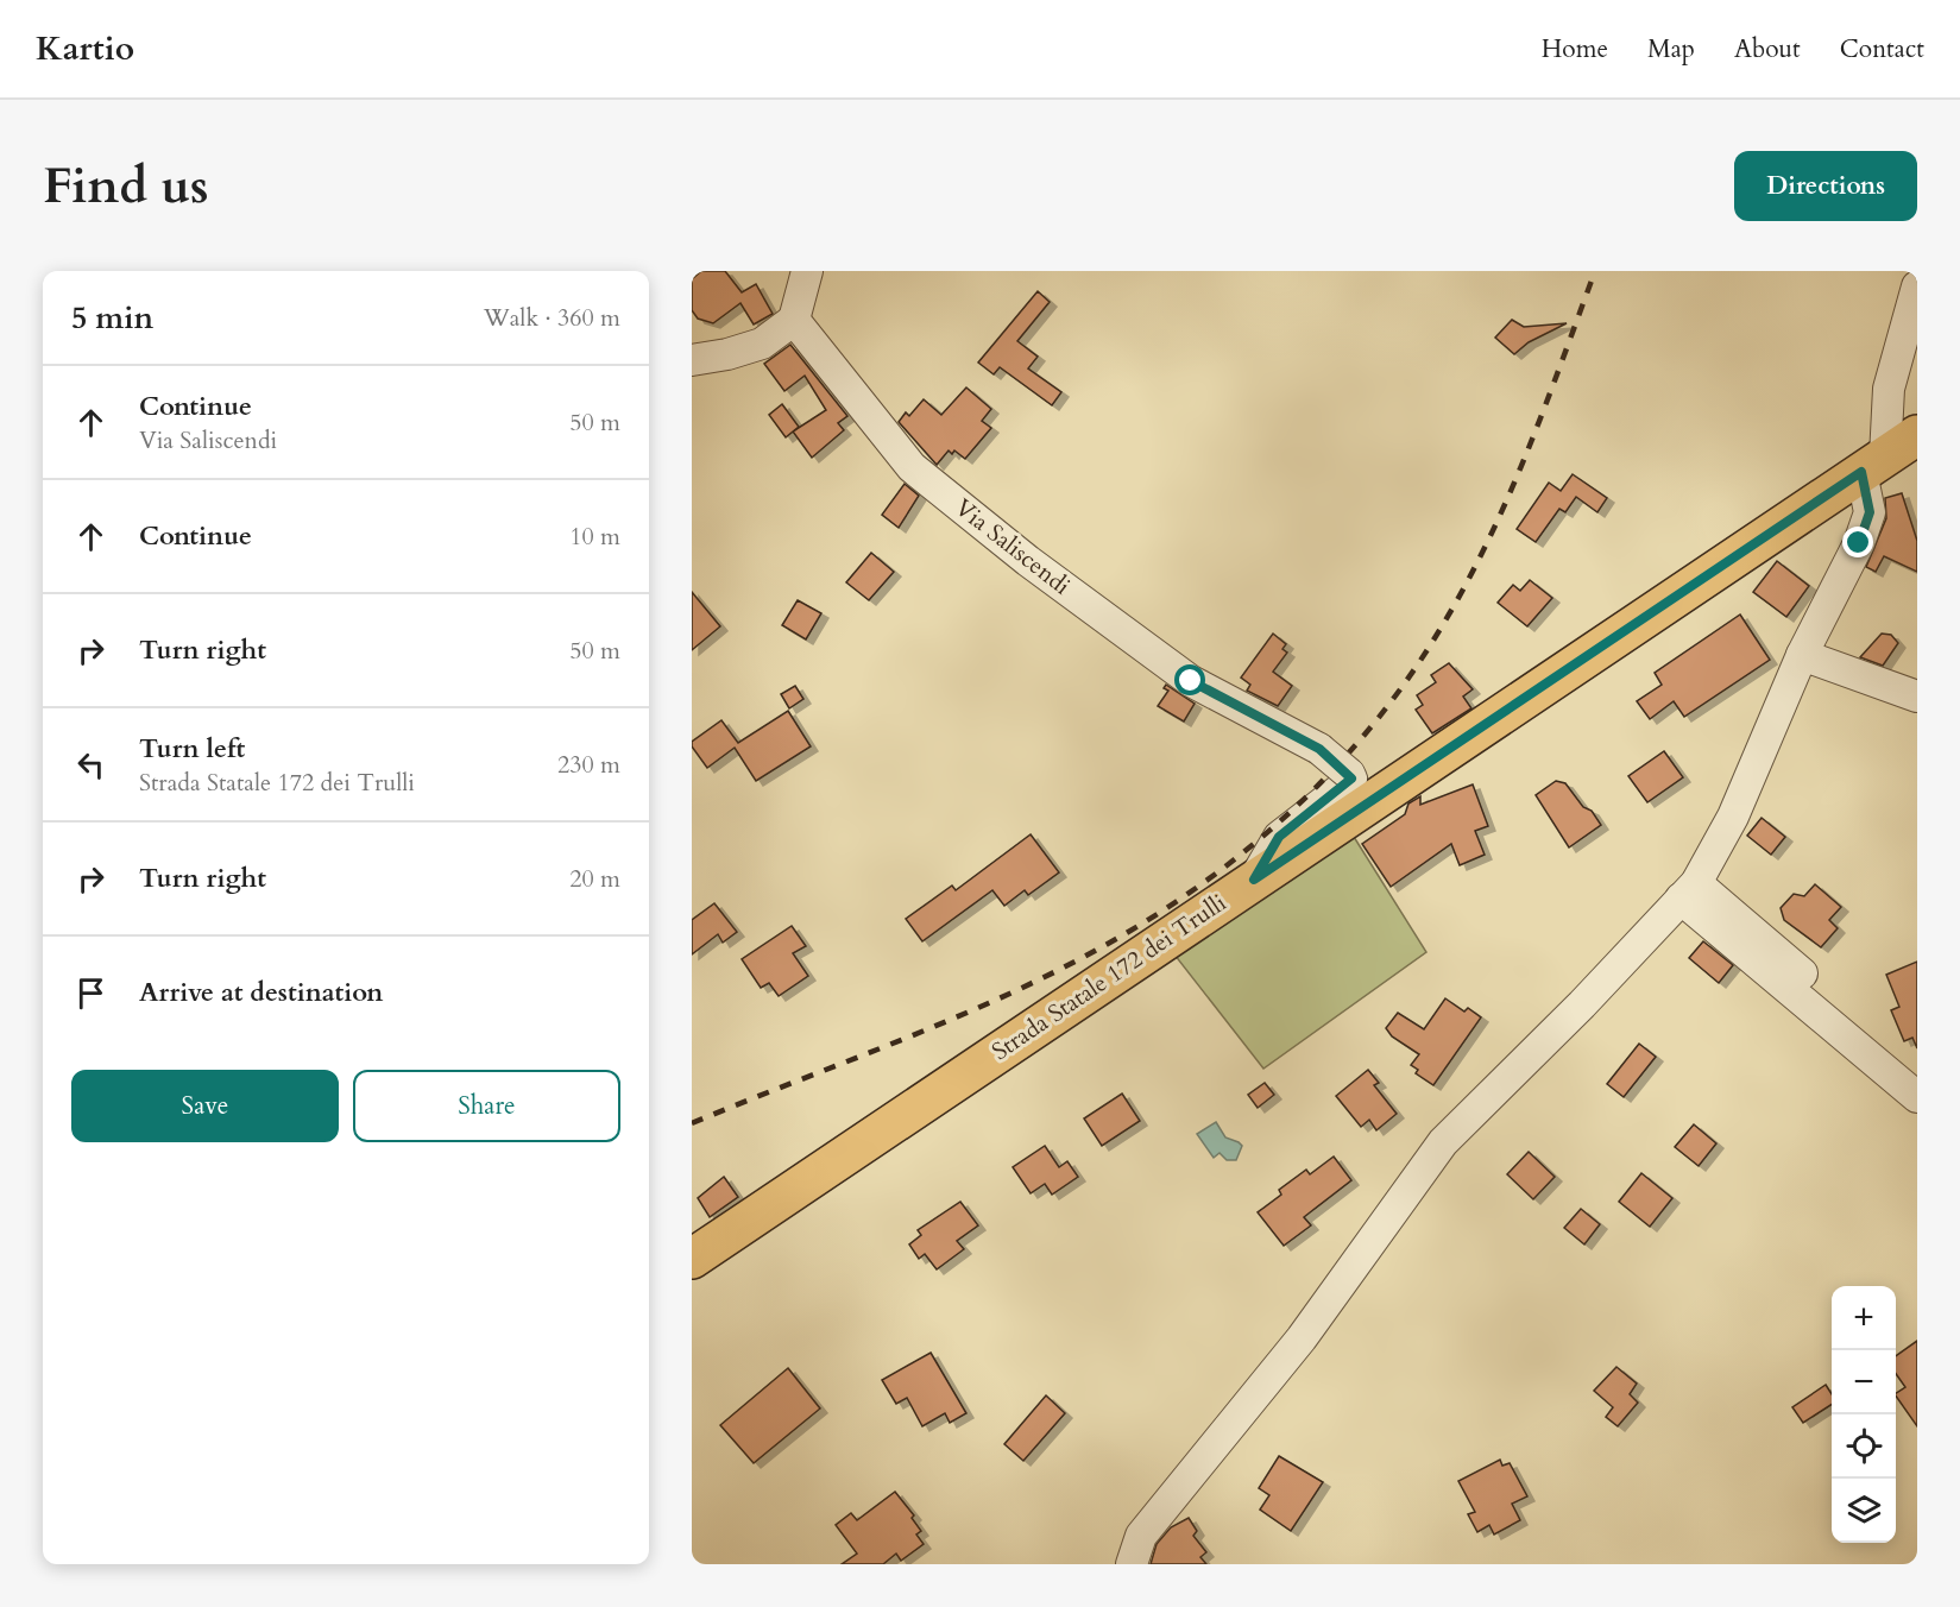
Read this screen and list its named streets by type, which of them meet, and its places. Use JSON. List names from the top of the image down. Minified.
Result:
{"streets":{"main road":["Strada Statale 172 dei Trulli"],"street":["Via Saliscendi"]},"crossings":[["Via Saliscendi","Strada Statale 172 dei Trulli"]],"page":{"header":"Kartio","nav":["Home","Map","About","Contact"],"buttons":["Directions",["Save","Share"]],"title":"Find us","heading":["5 min","Walk · 360 m"],"list":[["Continue","Via Saliscendi","50 m"],["Continue","10 m"],["Turn right","50 m"],["Turn left","Strada Statale 172 dei Trulli","230 m"],["Turn right","20 m"],"Arrive at destination"],"map_buttons":["+","−"]}}
